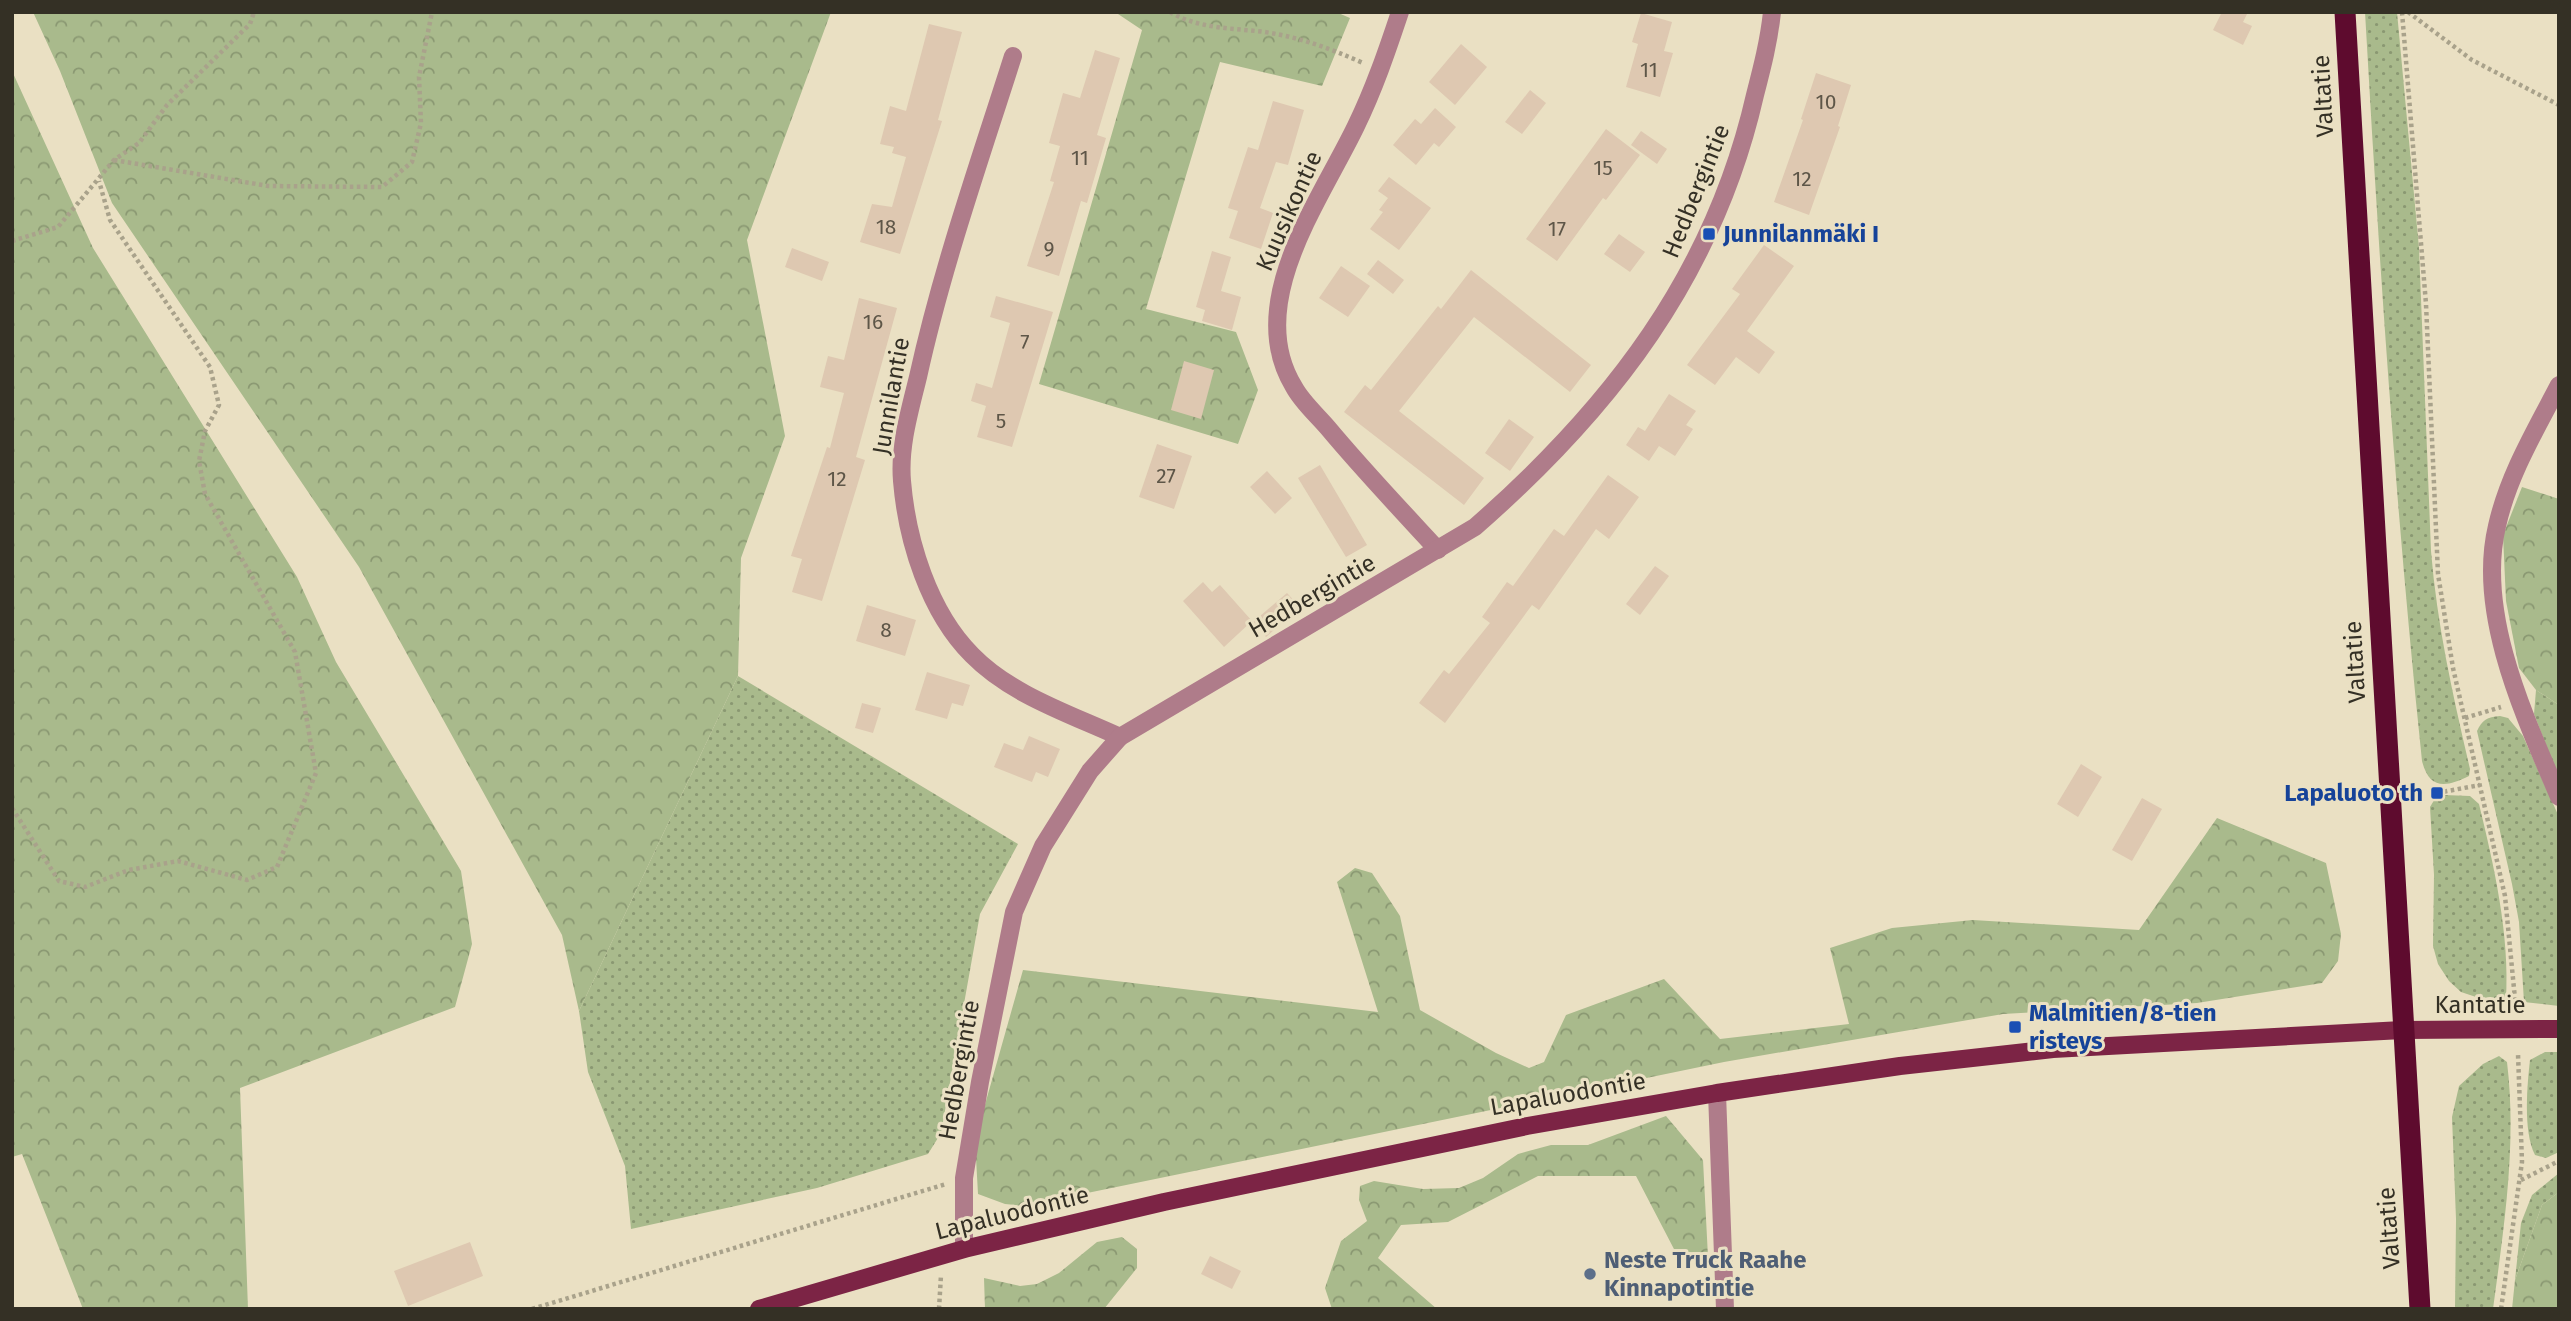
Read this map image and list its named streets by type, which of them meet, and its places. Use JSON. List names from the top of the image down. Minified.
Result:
{"streets":{"highway":["Valtatie"],"main road":["Kantatie","Lapaluodontie"],"street":["Hedbergintie","Kuusikontie","Junnilantie"]},"crossings":[["Valtatie","Kantatie"],["Valtatie","Lapaluodontie"],["Hedbergintie","Kuusikontie"],["Hedbergintie","Junnilantie"],["Hedbergintie","Lapaluodontie"],["Kantatie","Lapaluodontie"]],"places":{"transit":["Junnilanmäki I","Lapaluoto th","Malmitien/8-tien risteys"],"other":["Neste Truck Raahe Kinnapotintie"]},"house_numbers":["11","10","11","15","12","18","17","9","16","7","5","27","12","8"]}
